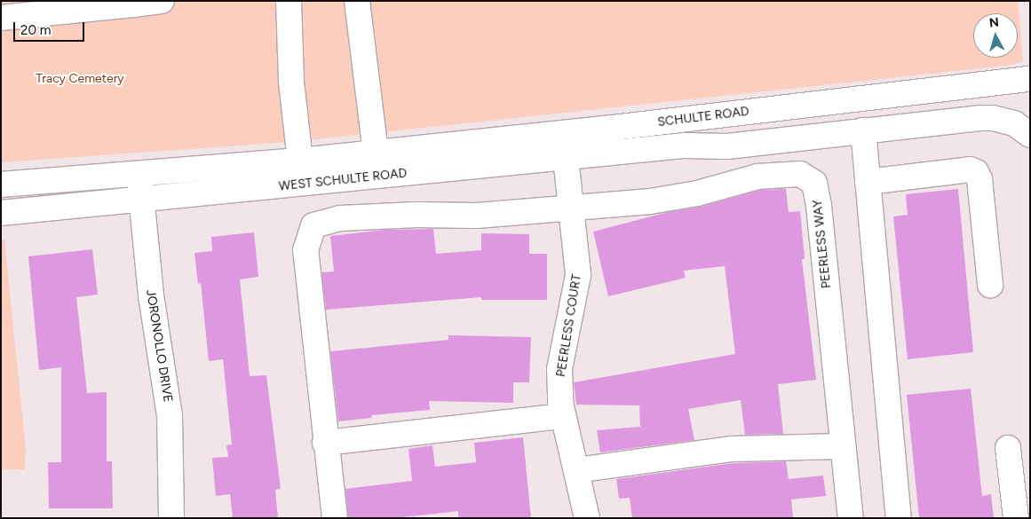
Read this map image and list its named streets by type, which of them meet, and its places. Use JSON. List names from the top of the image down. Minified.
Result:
{"streets":{"main road":["SCHULTE ROAD","WEST SCHULTE ROAD","PEERLESS WAY","PEERLESS COURT","JORONOLLO DRIVE"]},"crossings":[["SCHULTE ROAD","WEST SCHULTE ROAD"],["WEST SCHULTE ROAD","PEERLESS COURT"],["WEST SCHULTE ROAD","JORONOLLO DRIVE"],["PEERLESS WAY","PEERLESS COURT"]],"parks":["Tracy Cemetery"],"scale_bar":"20 m","north":"top"}
